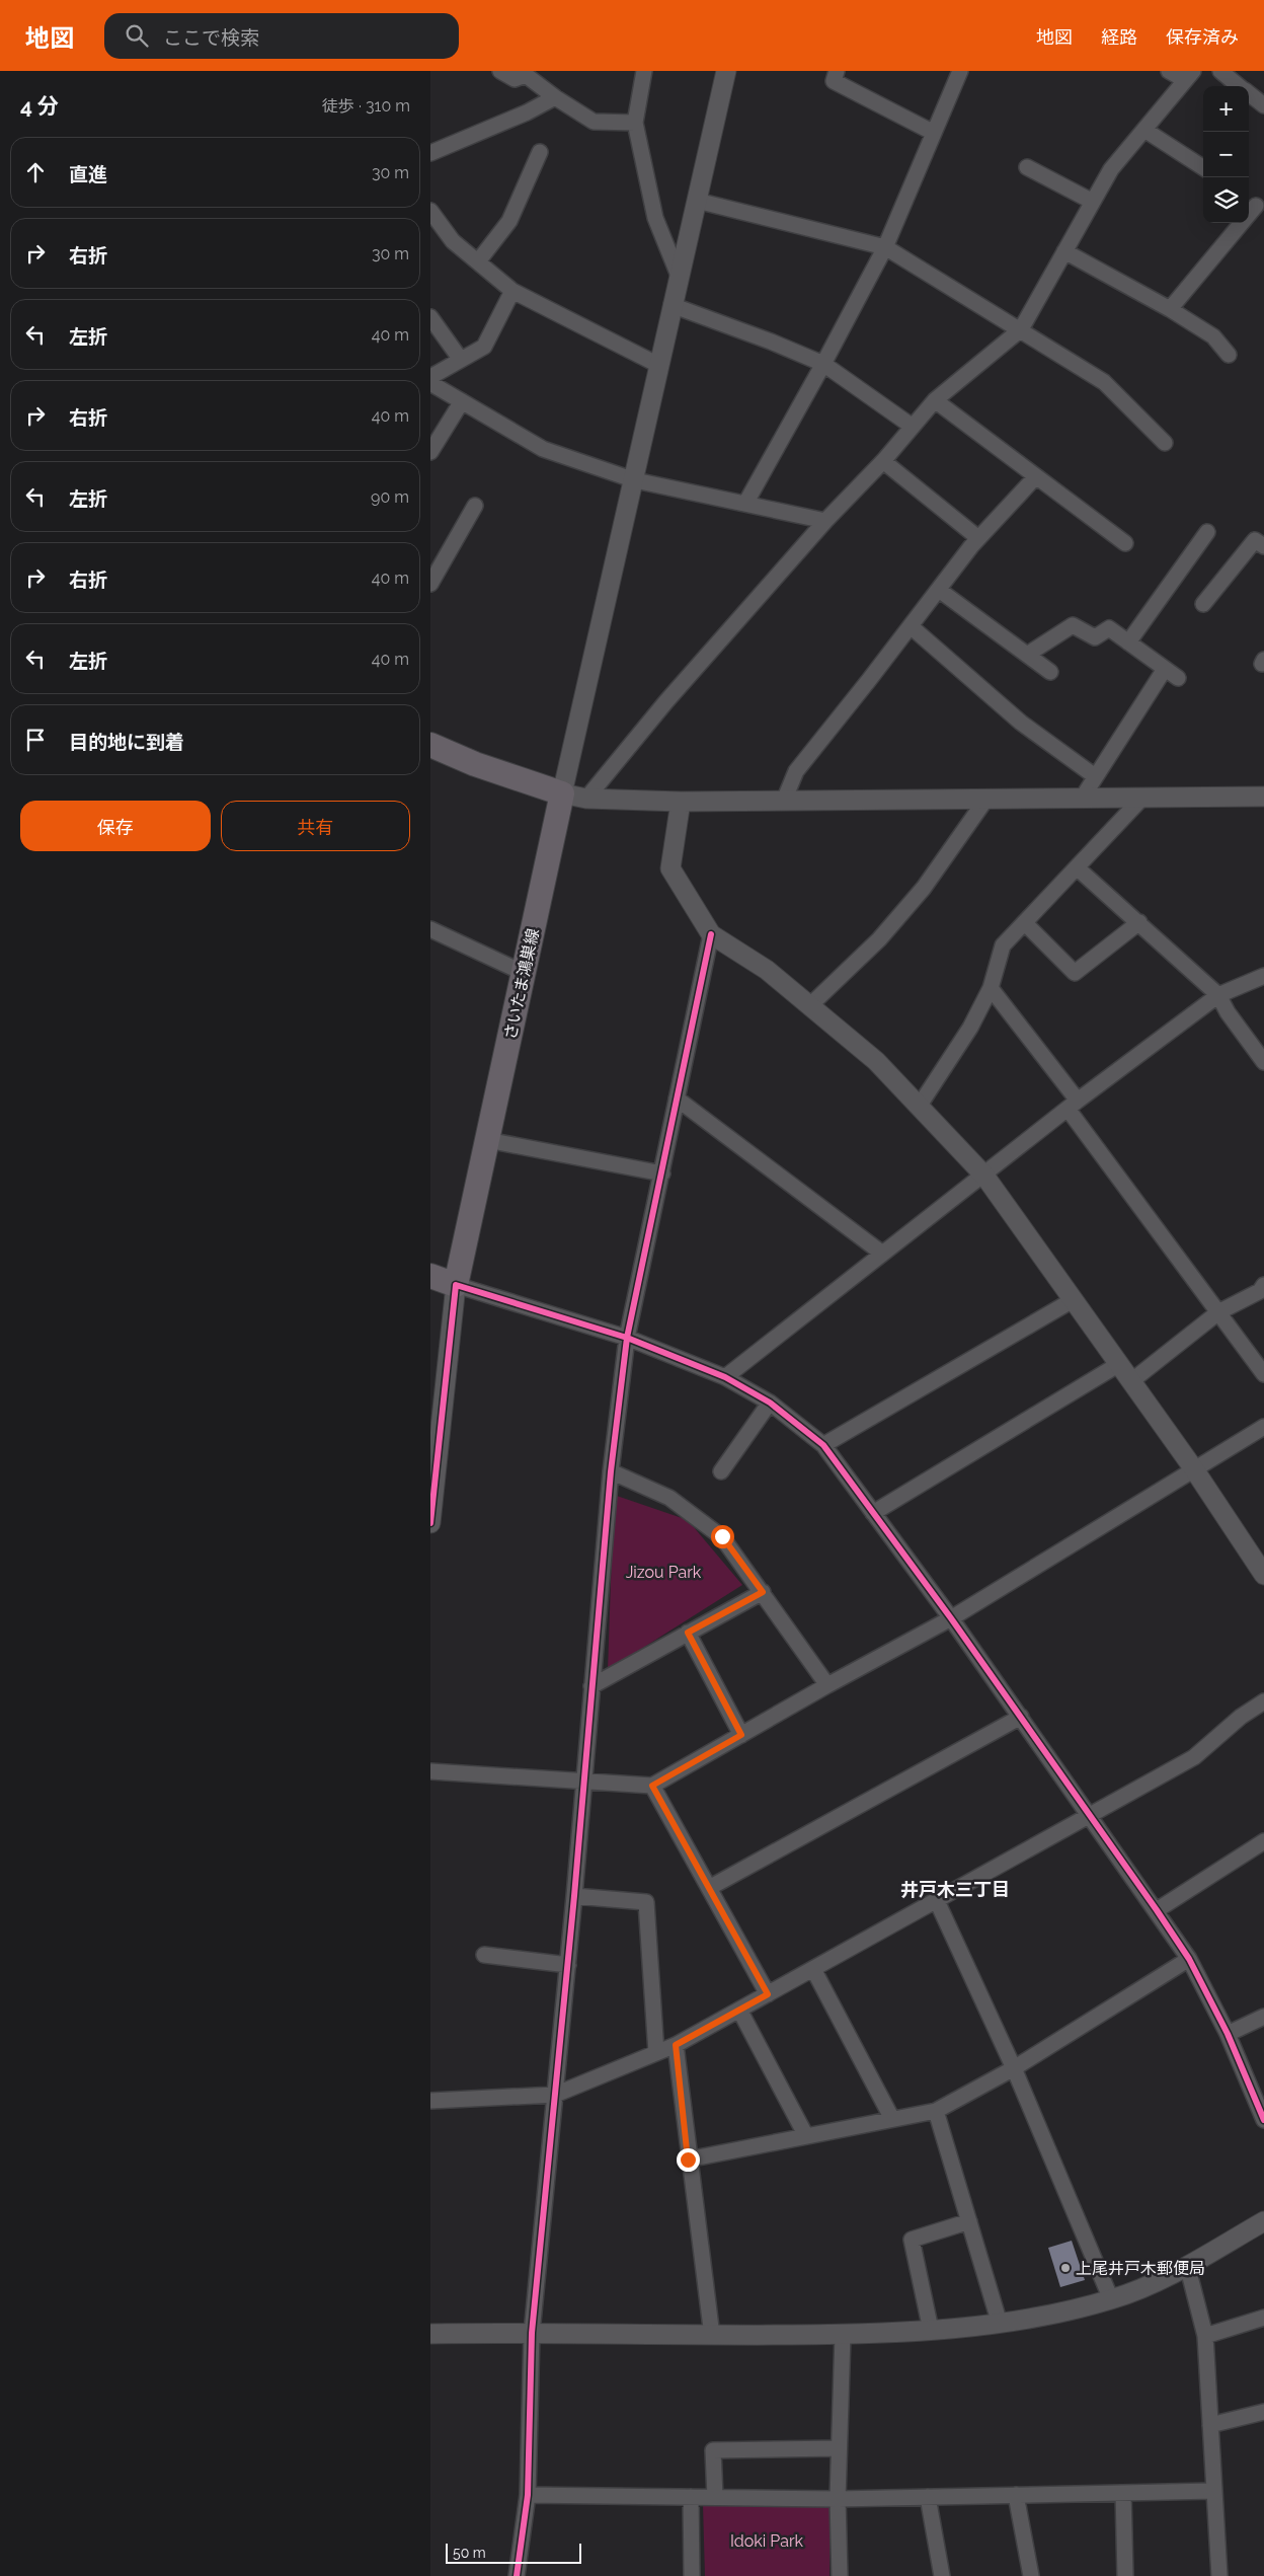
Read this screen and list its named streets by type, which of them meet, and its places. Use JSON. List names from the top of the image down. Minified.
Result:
{"streets":{"main road":["さいたま鴻巣線"]},"districts":["井戸木三丁目"],"parks":["Jizou Park","Idoki Park"],"places":["上尾井戸木郵便局"],"scale_bar":"50 m","page":{"header":"地図","search":"ここで検索","nav":["地図","経路","保存済み"],"heading":["4 分","徒歩 · 310 m"],"map_buttons":["+","−"],"list":[["直進","30 m"],["右折","30 m"],["左折","40 m"],["右折","40 m"],["左折","90 m"],["右折","40 m"],["左折","40 m"],"目的地に到着"],"buttons":["保存","共有"],"scale":"50 m"}}
